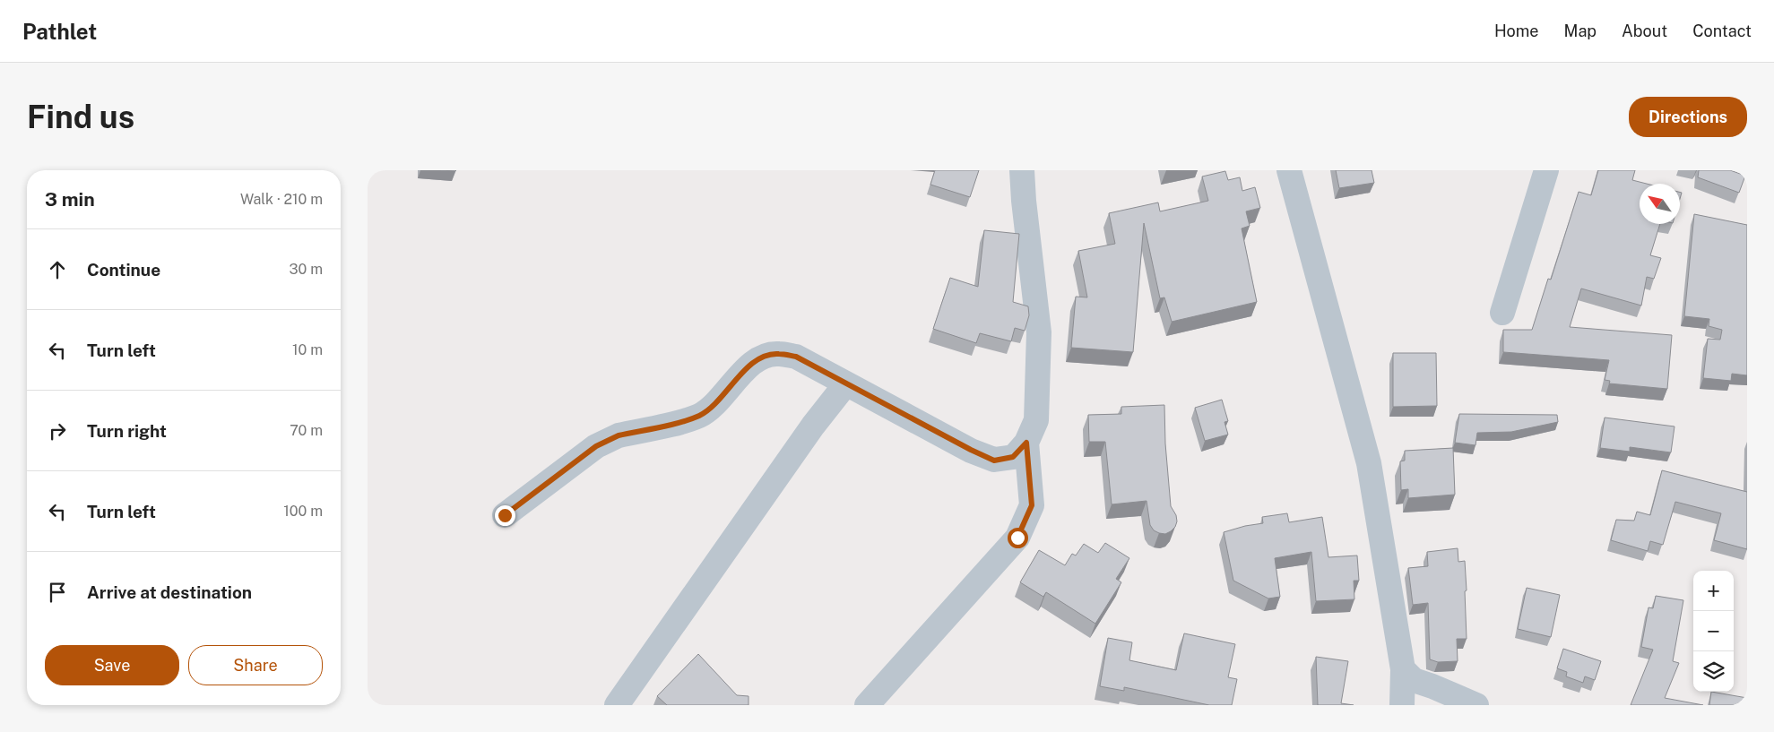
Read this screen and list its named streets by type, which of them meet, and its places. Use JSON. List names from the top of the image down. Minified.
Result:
{"north":"top left","page":{"header":"Pathlet","nav":["Home","Map","About","Contact"],"buttons":["Directions",["Save","Share"]],"title":"Find us","heading":["3 min","Walk · 210 m"],"list":[["Continue","30 m"],["Turn left","10 m"],["Turn right","70 m"],["Turn left","100 m"],"Arrive at destination"],"map_buttons":["+","−"]}}
